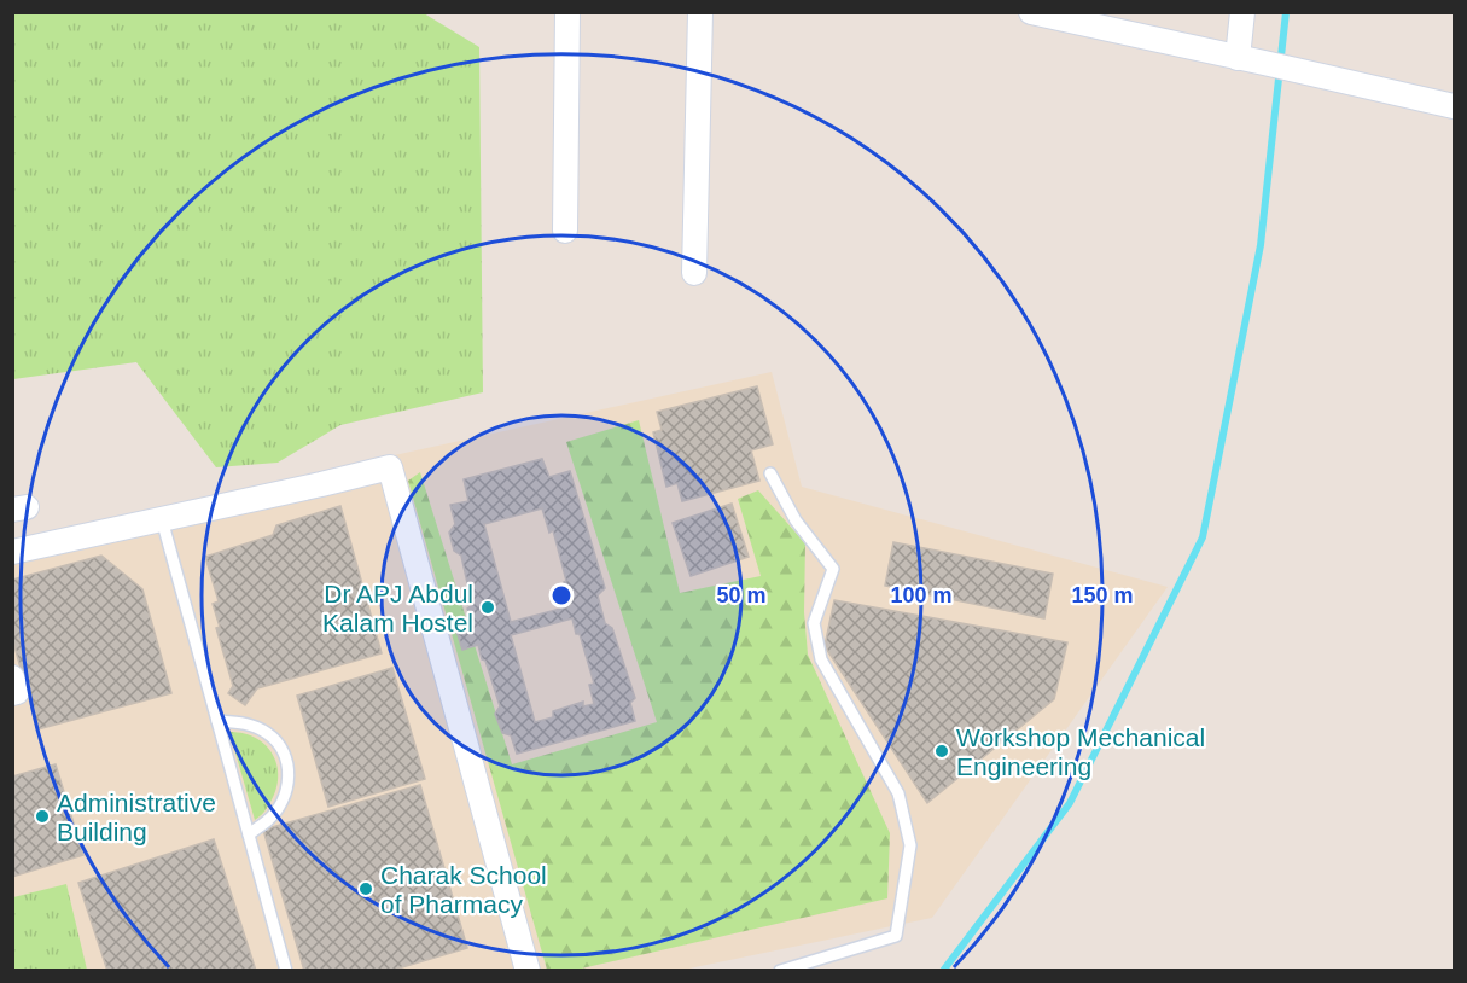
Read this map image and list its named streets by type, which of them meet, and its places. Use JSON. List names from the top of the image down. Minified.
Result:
{"places":["Dr APJ Abdul Kalam Hostel","Workshop Mechanical Engineering","Administrative Building","Charak School of Pharmacy"],"rings":["50 m","100 m","150 m"]}
